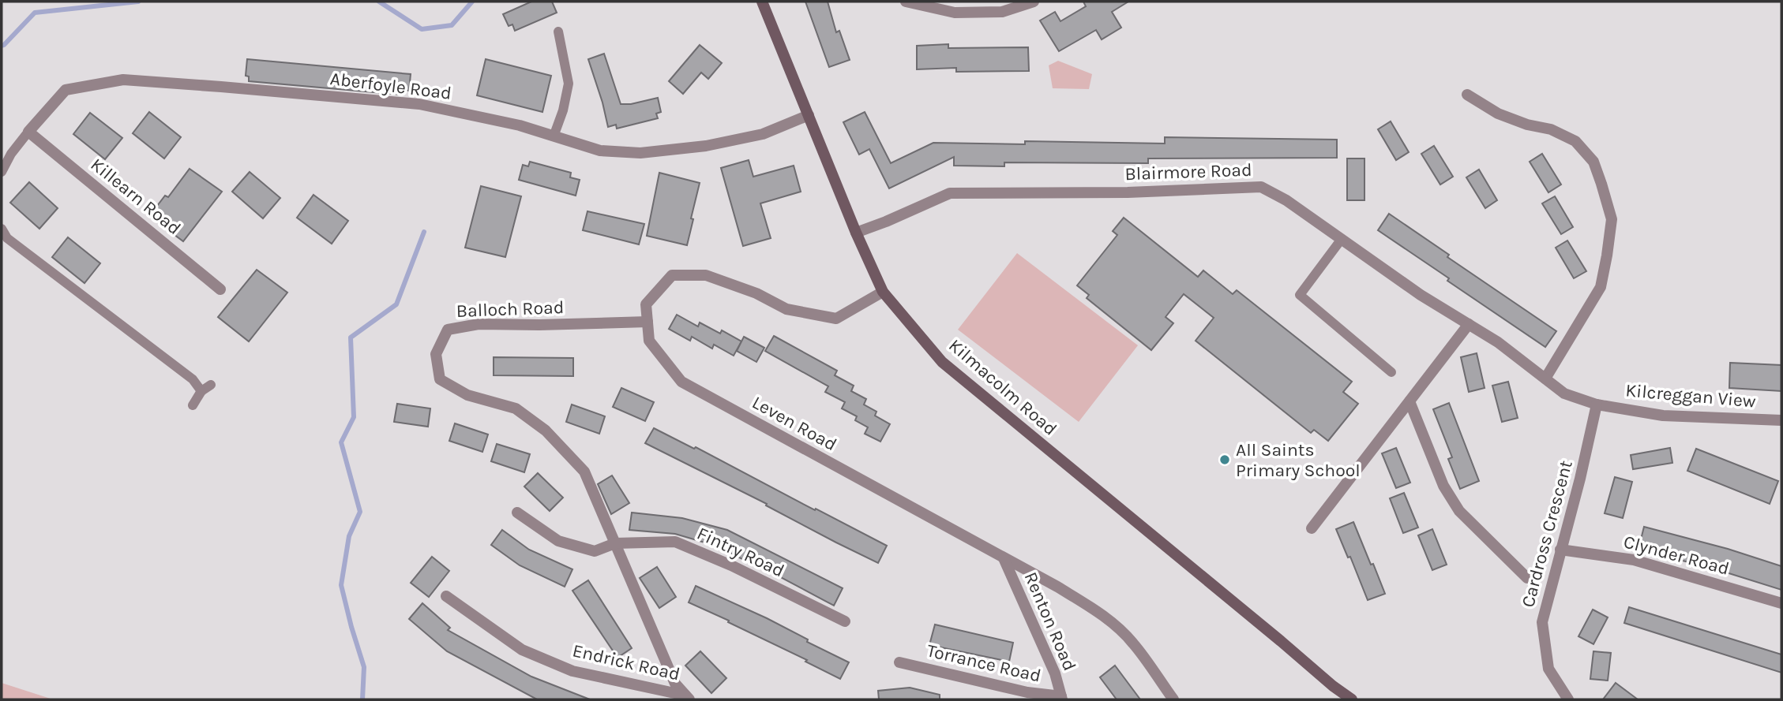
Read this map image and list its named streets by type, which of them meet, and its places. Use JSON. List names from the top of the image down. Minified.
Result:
{"streets":{"main road":["Kilmacolm Road"],"street":["Aberfoyle Road","Blairmore Road","Killearn Road","Balloch Road","Kilcreggan View","Leven Road","Cardross Crescent","Fintry Road","Clynder Road","Renton Road","Endrick Road","Torrance Road"]},"crossings":[["Aberfoyle Road","Killearn Road"],["Aberfoyle Road","Kilmacolm Road"],["Blairmore Road","Kilmacolm Road"],["Blairmore Road","Kilcreggan View"],["Blairmore Road","Cardross Crescent"],["Balloch Road","Leven Road"],["Balloch Road","Fintry Road"],["Balloch Road","Endrick Road"],["Kilmacolm Road","Leven Road"],["Kilcreggan View","Cardross Crescent"],["Leven Road","Renton Road"],["Cardross Crescent","Clynder Road"],["Renton Road","Torrance Road"]],"places":["All Saints Primary School"]}
